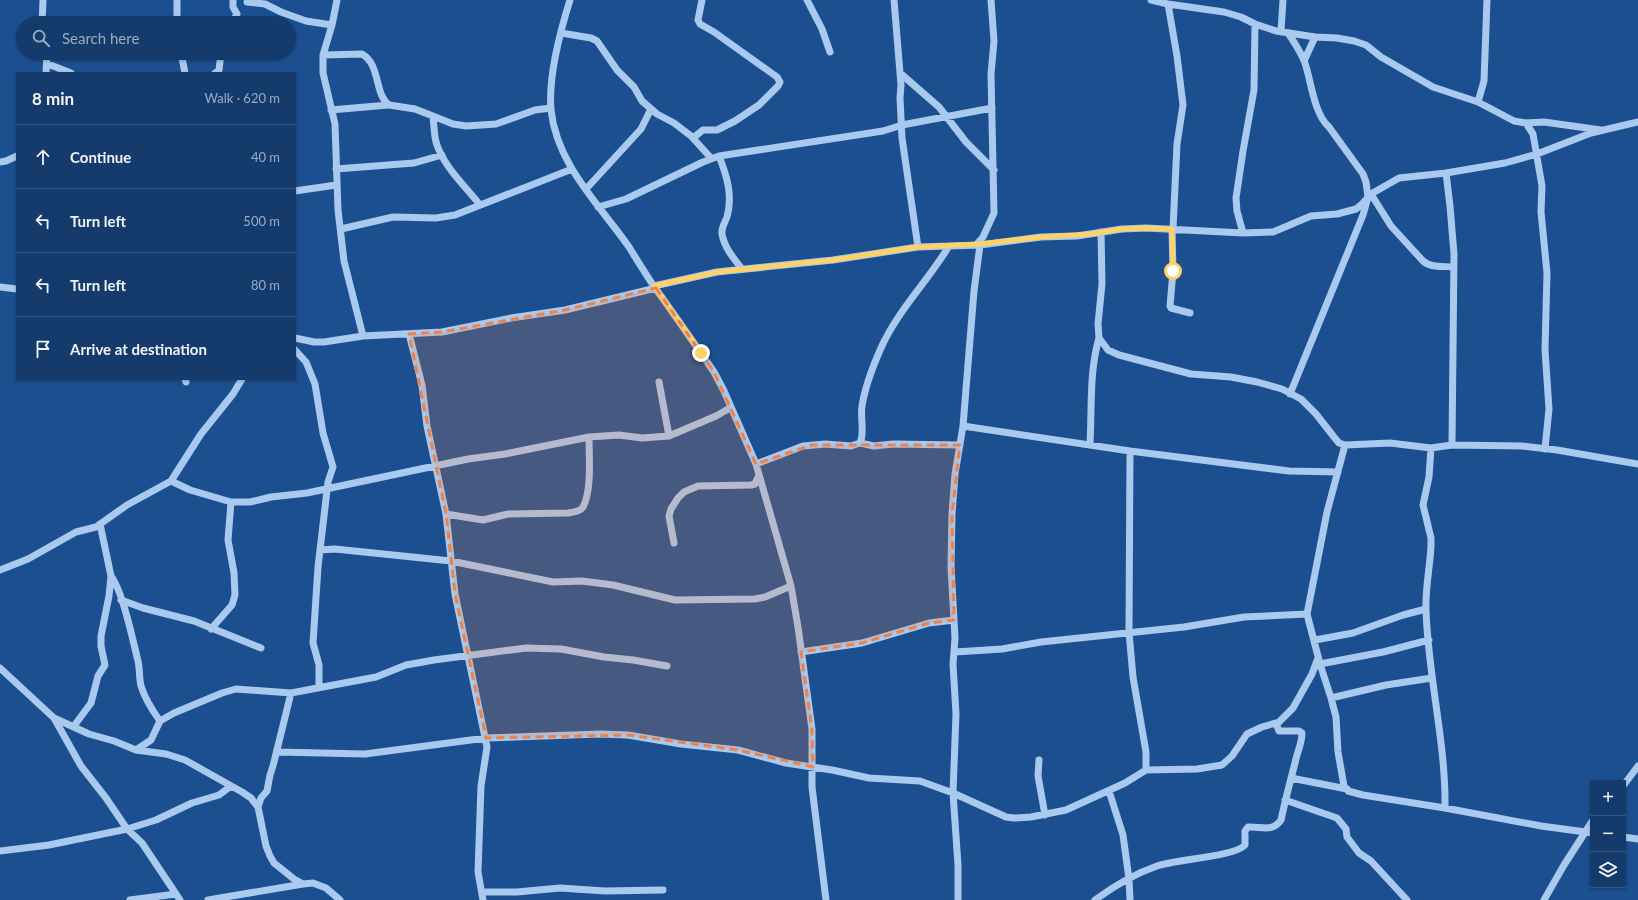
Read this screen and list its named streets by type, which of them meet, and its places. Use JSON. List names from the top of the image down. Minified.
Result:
{"page":{"search":"Search here","heading":["8 min","Walk · 620 m"],"list":[["Continue","40 m"],["Turn left","500 m"],["Turn left","80 m"],"Arrive at destination"],"map_buttons":["+","−"]}}
